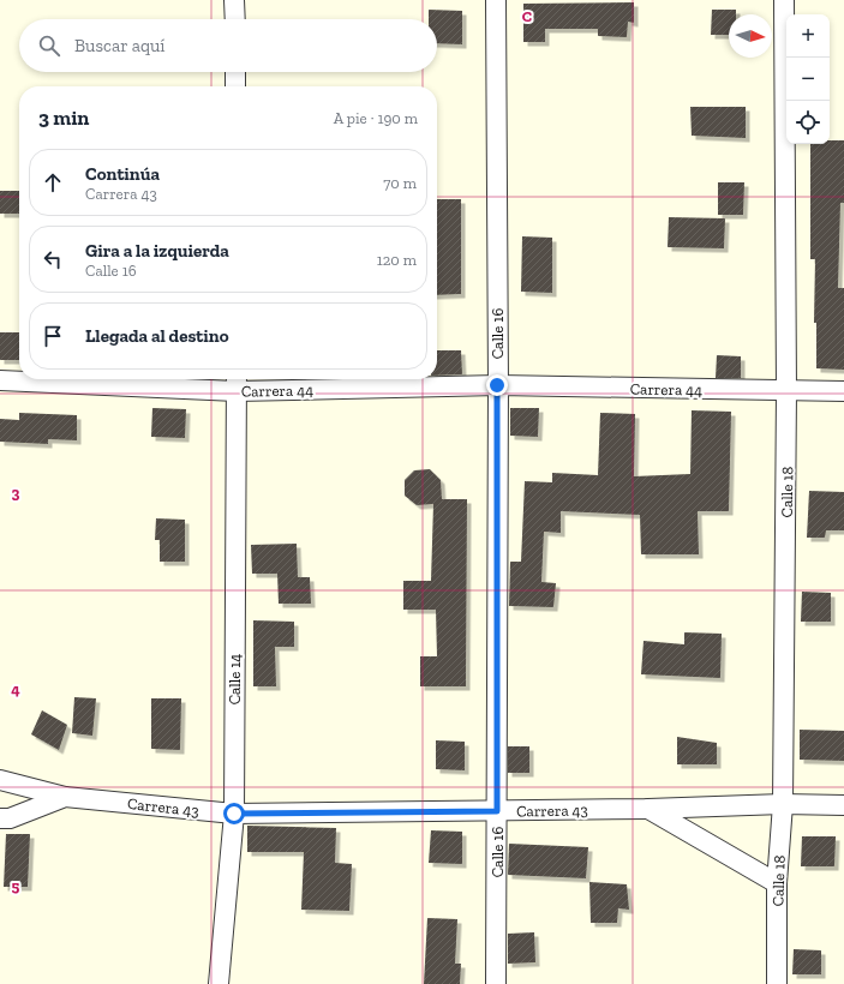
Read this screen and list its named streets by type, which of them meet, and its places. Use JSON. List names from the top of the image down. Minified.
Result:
{"streets":{"street":["Calle 16","Carrera 44","Calle 18","Calle 14","Carrera 43"]},"crossings":[["Calle 16","Carrera 44"],["Calle 16","Carrera 43"],["Carrera 44","Calle 18"],["Carrera 44","Calle 14"],["Calle 18","Carrera 43"],["Calle 14","Carrera 43"]],"north":"right","page":{"map_buttons":["+","−"],"search":"Buscar aquí","heading":["3 min","A pie · 190 m"],"list":[["Continúa","Carrera 43","70 m"],["Gira a la izquierda","Calle 16","120 m"],"Llegada al destino"]},"grid":{"columns":["C"],"rows":["3","4","5"]}}
